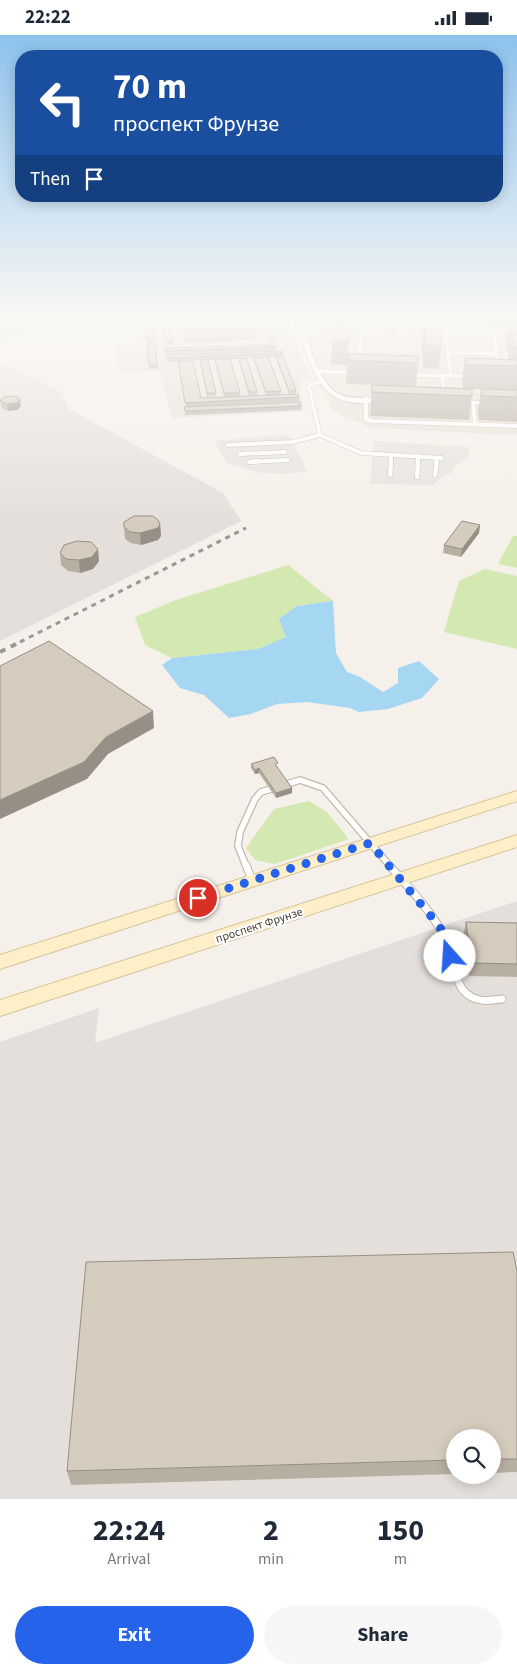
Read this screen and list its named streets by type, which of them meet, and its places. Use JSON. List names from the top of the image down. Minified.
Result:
{"streets":{"main road":["проспект Фрунзе"]},"page":{"status":"22:22","turn":["70 m","проспект Фрунзе"],"then":"Then","eta":["22:24","Arrival","2","min","150","m"],"buttons":["Exit","Share"]}}
